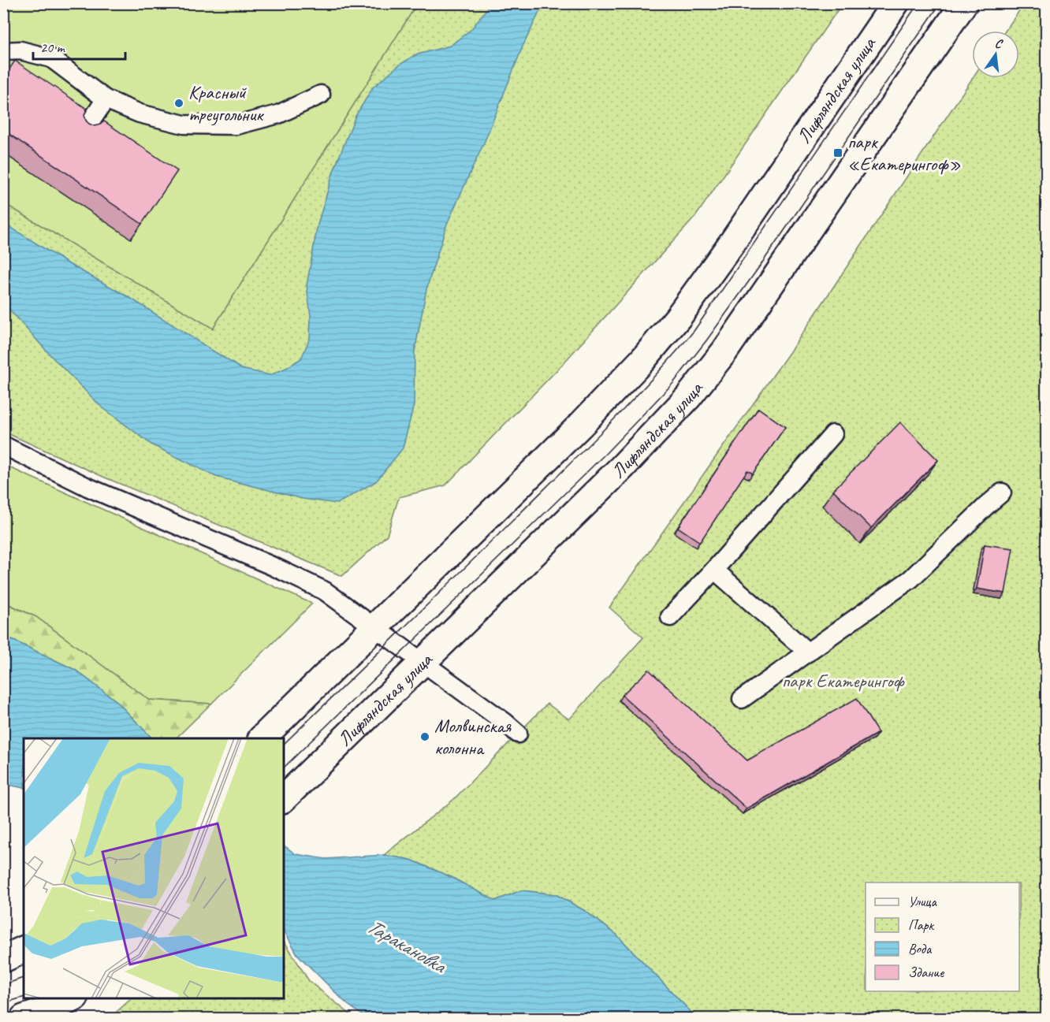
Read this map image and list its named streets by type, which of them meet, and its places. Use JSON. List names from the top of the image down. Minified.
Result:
{"streets":{"street":["Лифляндская улица"]},"water":["Таракановка"],"parks":["парк Екатерингоф"],"places":{"other":["Красный треугольник","Молвинская колонна"],"transit":["парк «Екатерингоф»"]},"legend":["Улица","Парк","Вода","Здание"],"scale_bar":"20 m","north":"top"}
